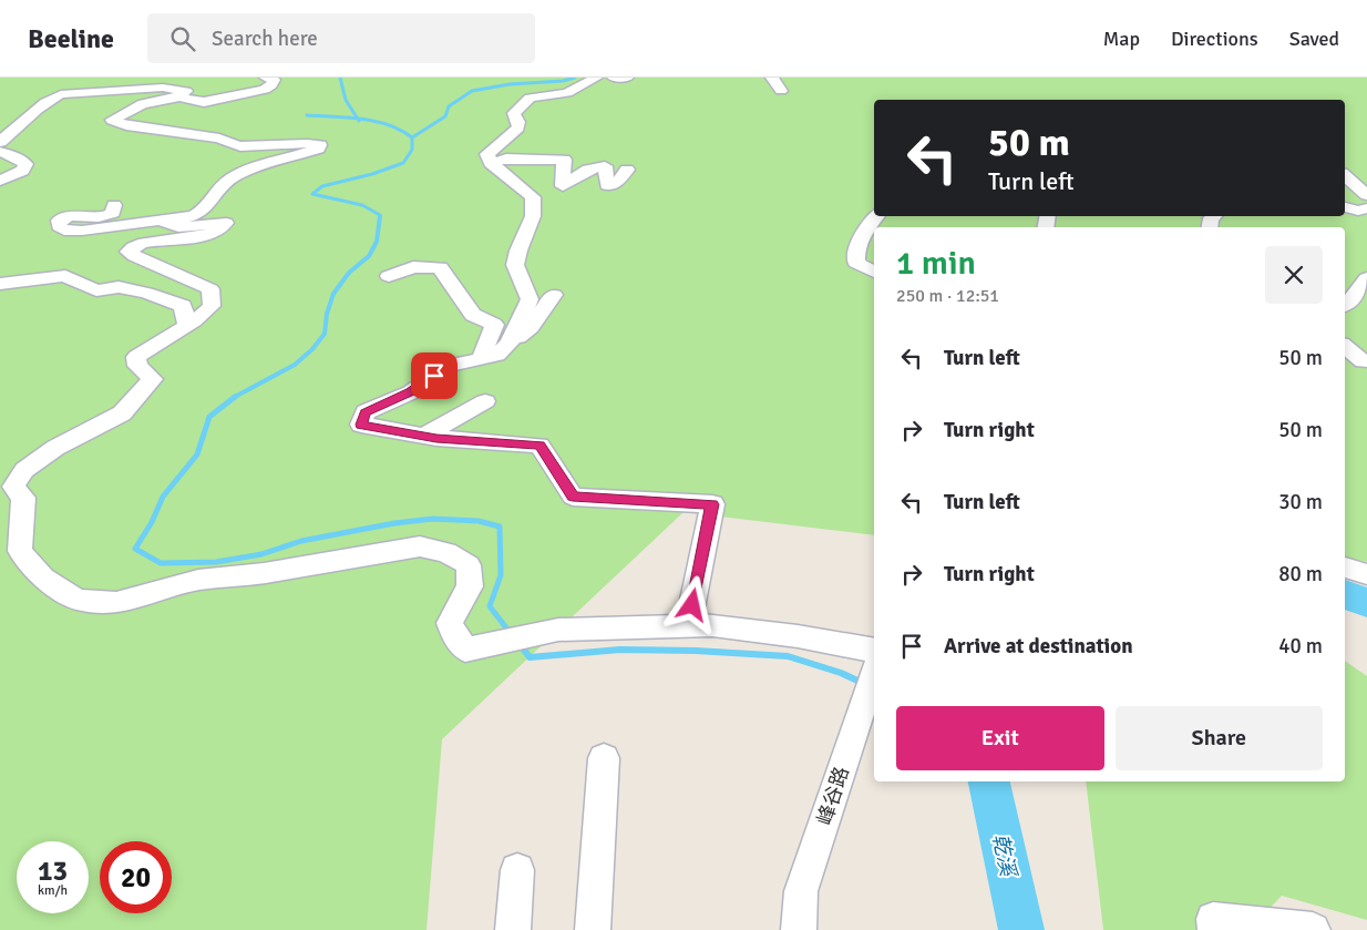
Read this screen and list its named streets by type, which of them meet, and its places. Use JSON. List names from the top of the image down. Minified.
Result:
{"streets":{"street":["峰谷路"]},"water":["乾溪"],"page":{"header":"Beeline","search":"Search here","nav":["Map","Directions","Saved"],"turn":["50 m","Turn left"],"heading":["1 min","250 m · 12:51"],"list":[{"name":"Turn left","value":"50 m"},{"name":"Turn right","value":"50 m"},{"name":"Turn left","value":"30 m"},{"name":"Turn right","value":"80 m"},{"name":"Arrive at destination","value":"40 m"}],"buttons":["Exit","Share"],"speed":"13 km/h","limit":"20"}}
